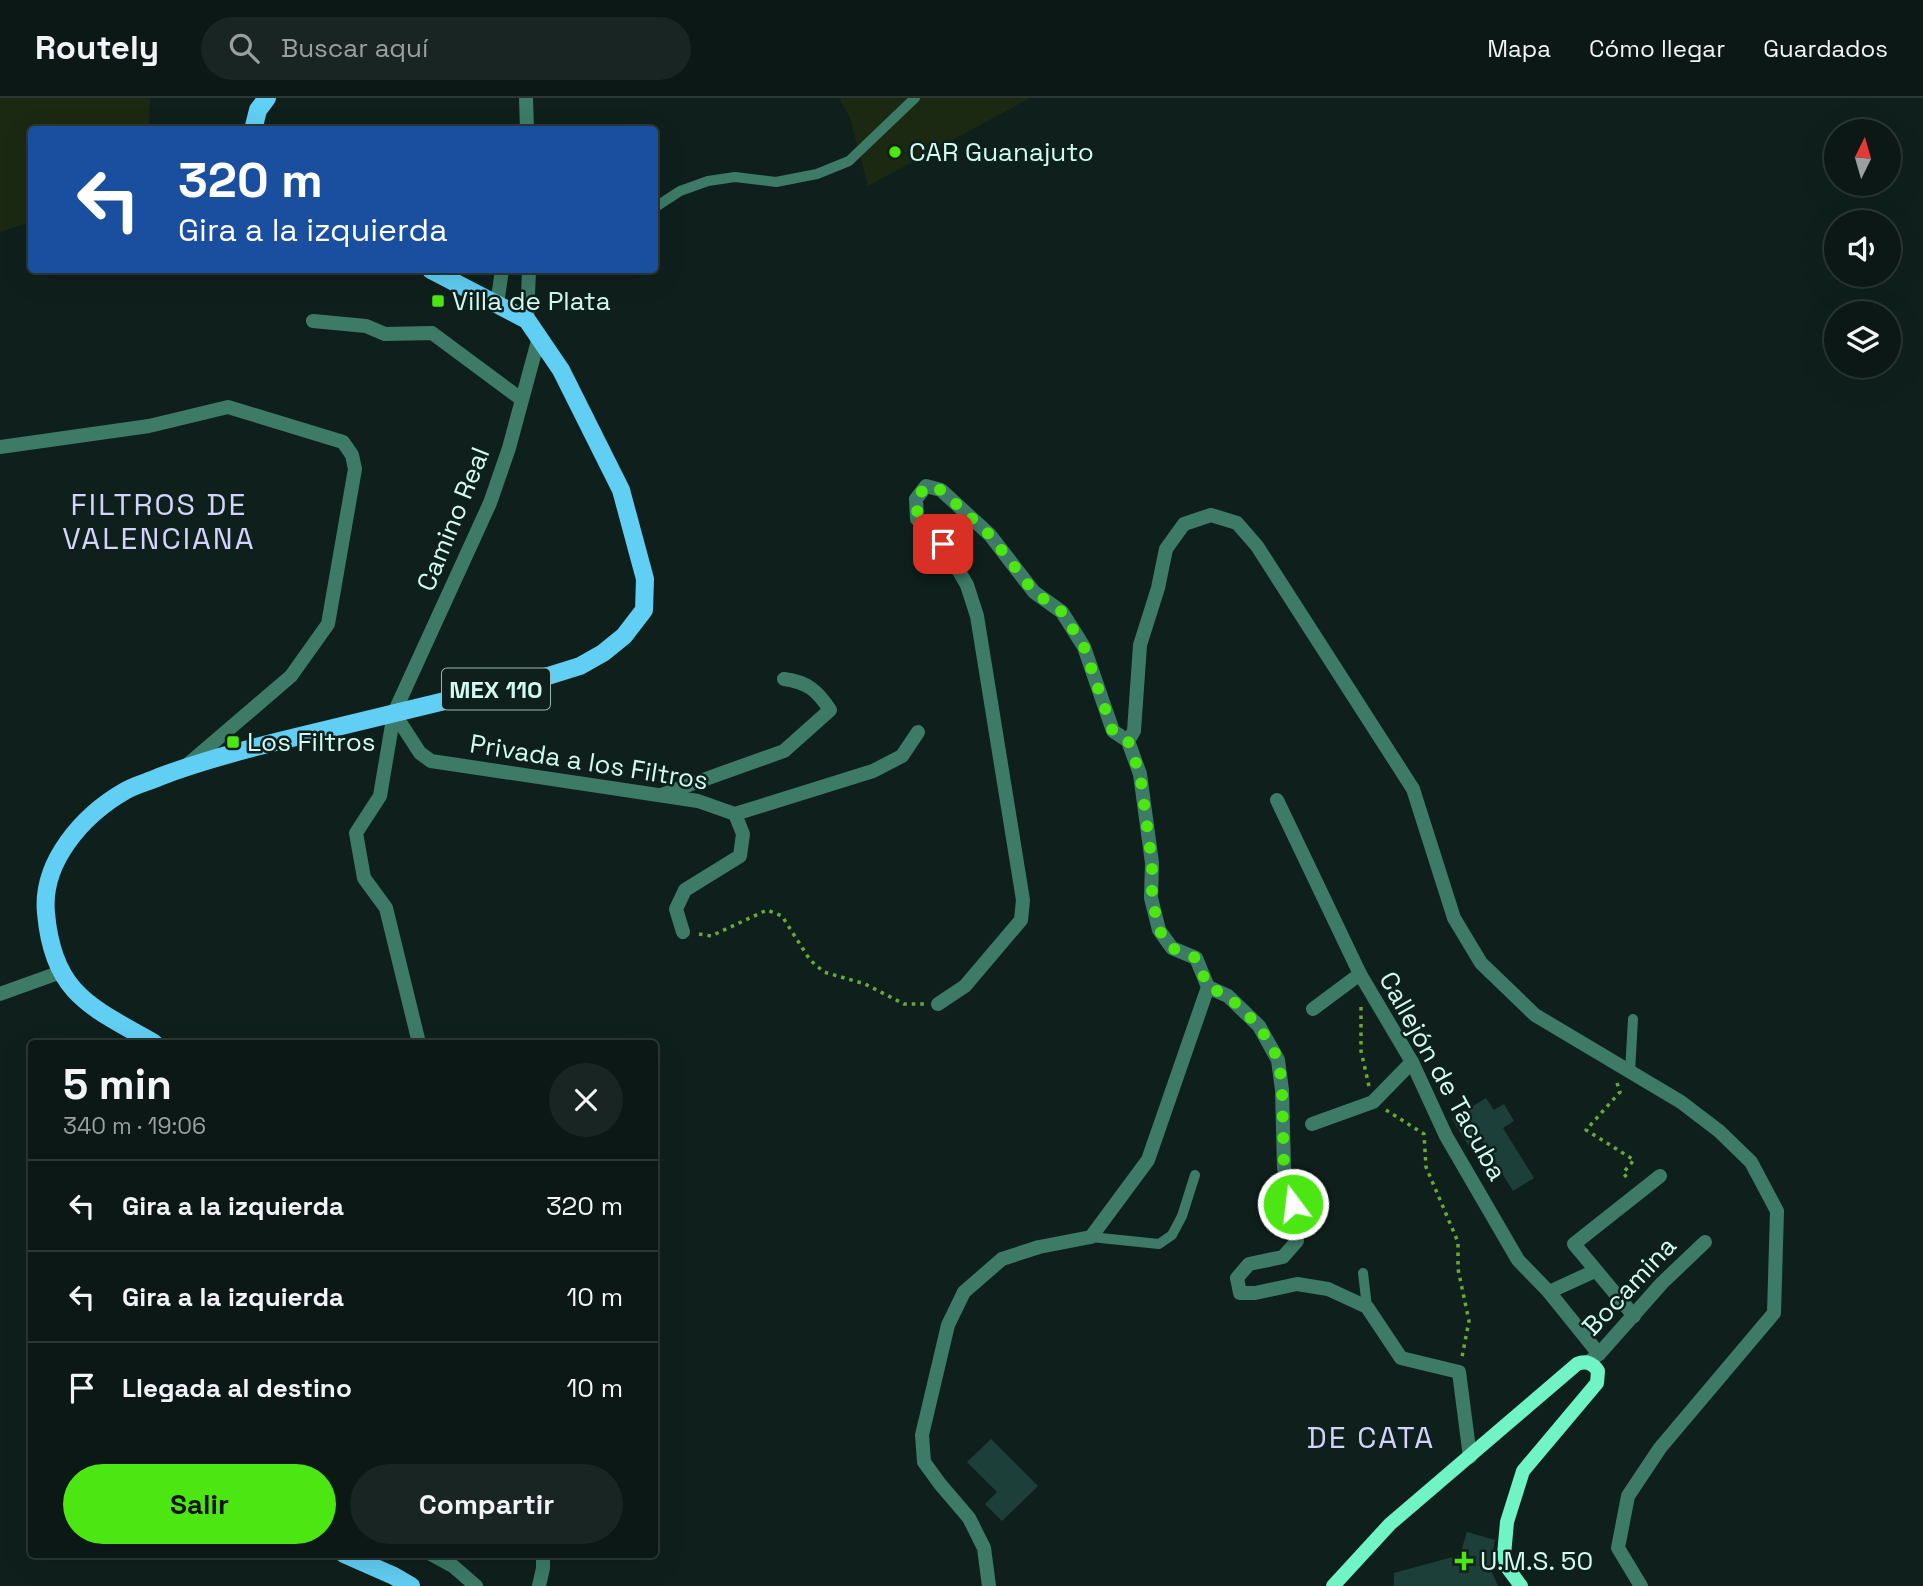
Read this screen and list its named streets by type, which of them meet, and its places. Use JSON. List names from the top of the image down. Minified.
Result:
{"streets":{"main road":["MEX 110"],"street":["Camino Real","Privada a los Filtros","Callejón de Tacuba","Bocamina"]},"crossings":[["Camino Real","MEX 110"],["Camino Real","Privada a los Filtros"],["MEX 110","Privada a los Filtros"],["Callejón de Tacuba","Bocamina"]],"districts":["FILTROS DE VALENCIANA","DE CATA"],"places":{"other":["CAR Guanajuto"],"transit":["Villa de Plata","Los Filtros"],"health":["U.M.S. 50"]},"north":"top","page":{"header":"Routely","search":"Buscar aquí","nav":["Mapa","Cómo llegar","Guardados"],"turn":["320 m","Gira a la izquierda"],"heading":["5 min","340 m · 19:06"],"list":[{"name":"Gira a la izquierda","value":"320 m"},{"name":"Gira a la izquierda","value":"10 m"},{"name":"Llegada al destino","value":"10 m"}],"buttons":["Salir","Compartir"]}}
